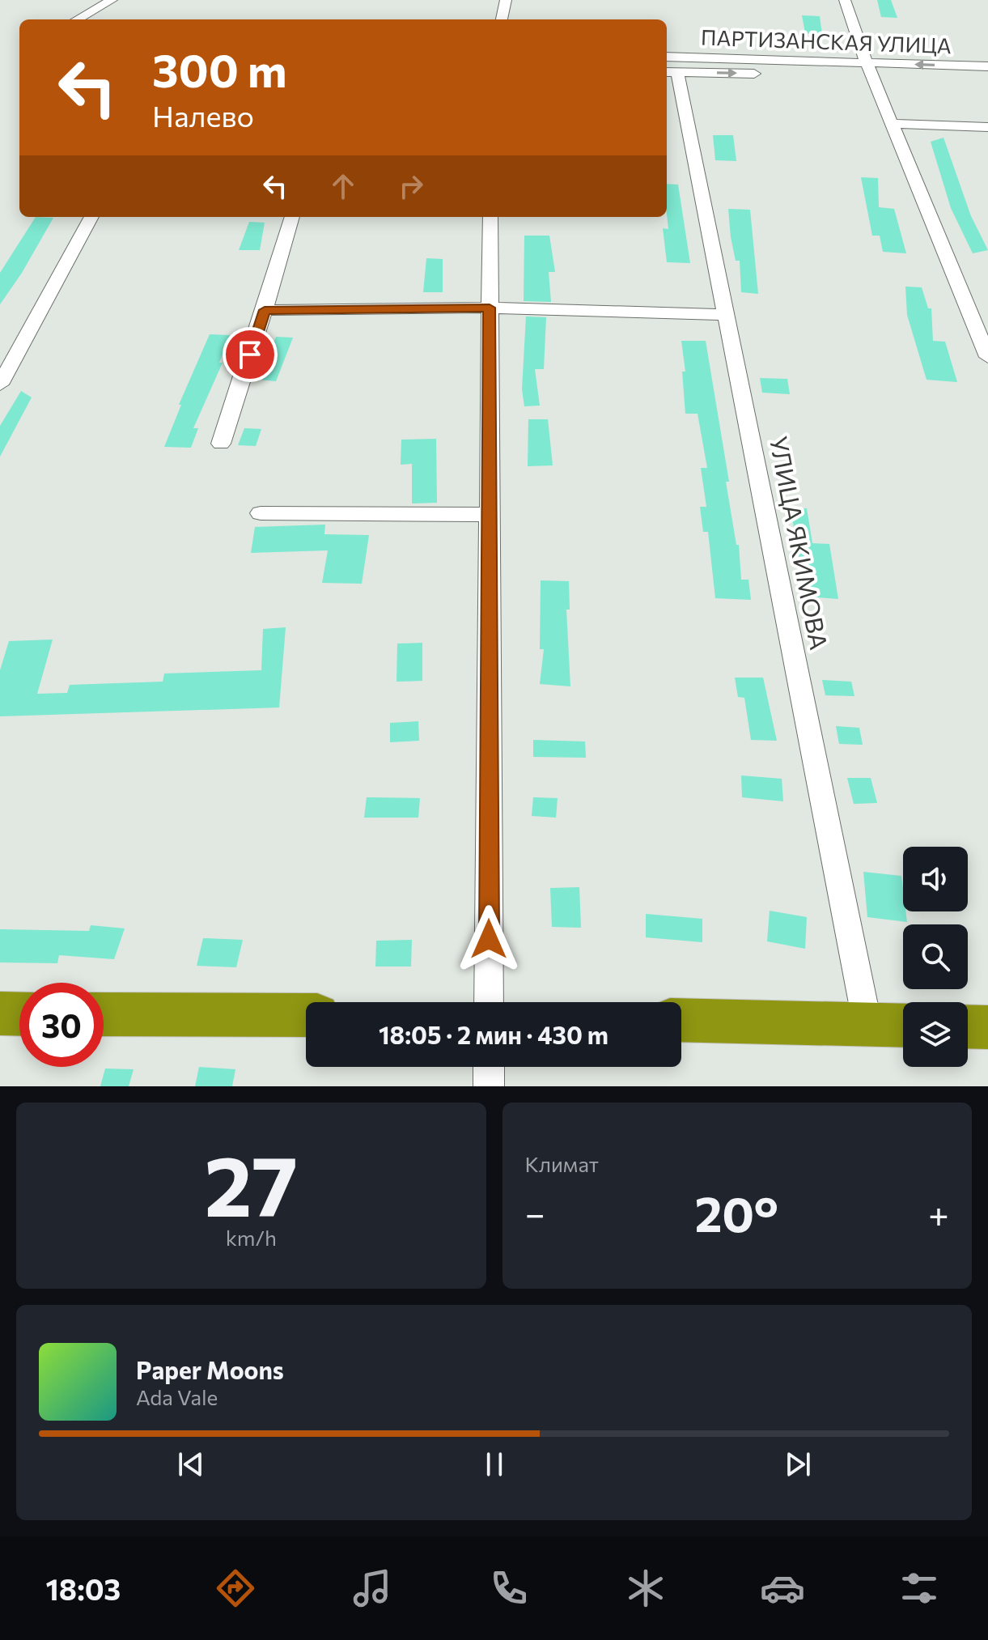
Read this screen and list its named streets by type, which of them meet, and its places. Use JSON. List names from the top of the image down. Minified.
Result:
{"streets":{"street":["ПАРТИЗАНСКАЯ УЛИЦА","УЛИЦА ЯКИМОВА"]},"crossings":[["ПАРТИЗАНСКАЯ УЛИЦА","УЛИЦА ЯКИМОВА"]],"page":{"turn":["300 m","Налево"],"limit":"30","trip":"18:05 · 2 мин · 430 m","tile":[["27","km/h"],"Климат"],"heat":["−","20°","+"],"song":["Paper Moons","Ada Vale"],"tabs":"18:03"}}
